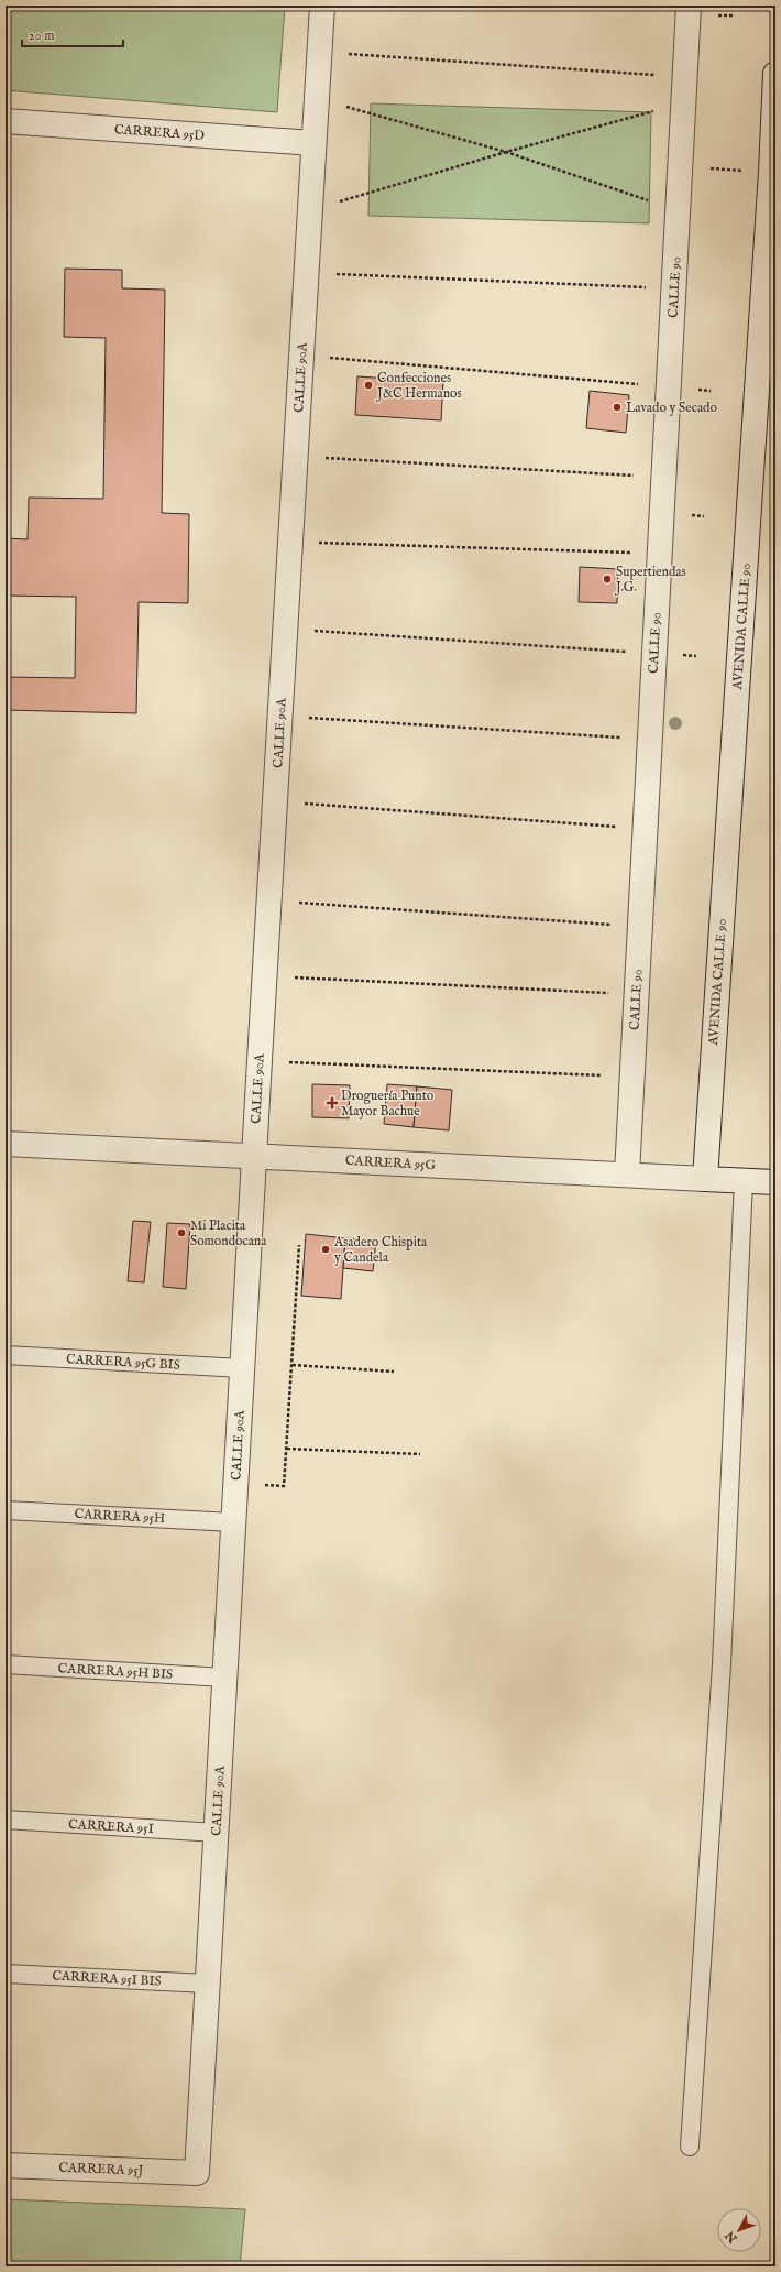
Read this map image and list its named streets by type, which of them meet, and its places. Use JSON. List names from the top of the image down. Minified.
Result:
{"streets":{"street":["CARRERA 95D","CALLE 90","CALLE 90A","AVENIDA CALLE 90","CARRERA 95G","CARRERA 95J"],"lane":["CARRERA 95G BIS","CARRERA 95H","CARRERA 95H BIS","CARRERA 95I","CARRERA 95I BIS"]},"crossings":[["CARRERA 95D","CALLE 90A"],["CALLE 90","CARRERA 95G"],["CALLE 90A","CARRERA 95G"],["CALLE 90A","CARRERA 95G BIS"],["CALLE 90A","CARRERA 95H"],["CALLE 90A","CARRERA 95H BIS"],["CALLE 90A","CARRERA 95I"],["CALLE 90A","CARRERA 95I BIS"],["CALLE 90A","CARRERA 95J"],["AVENIDA CALLE 90","CARRERA 95G"]],"places":{"other":["Confecciones J&C Hermanos","Lavado y Secado","Supertiendas J.G.","Mi Placita Somondocana","Asadero Chispita y Candela"],"health":["Droguería Punto Mayor Bachue"]},"scale_bar":"20 m","north":"bottom left"}
